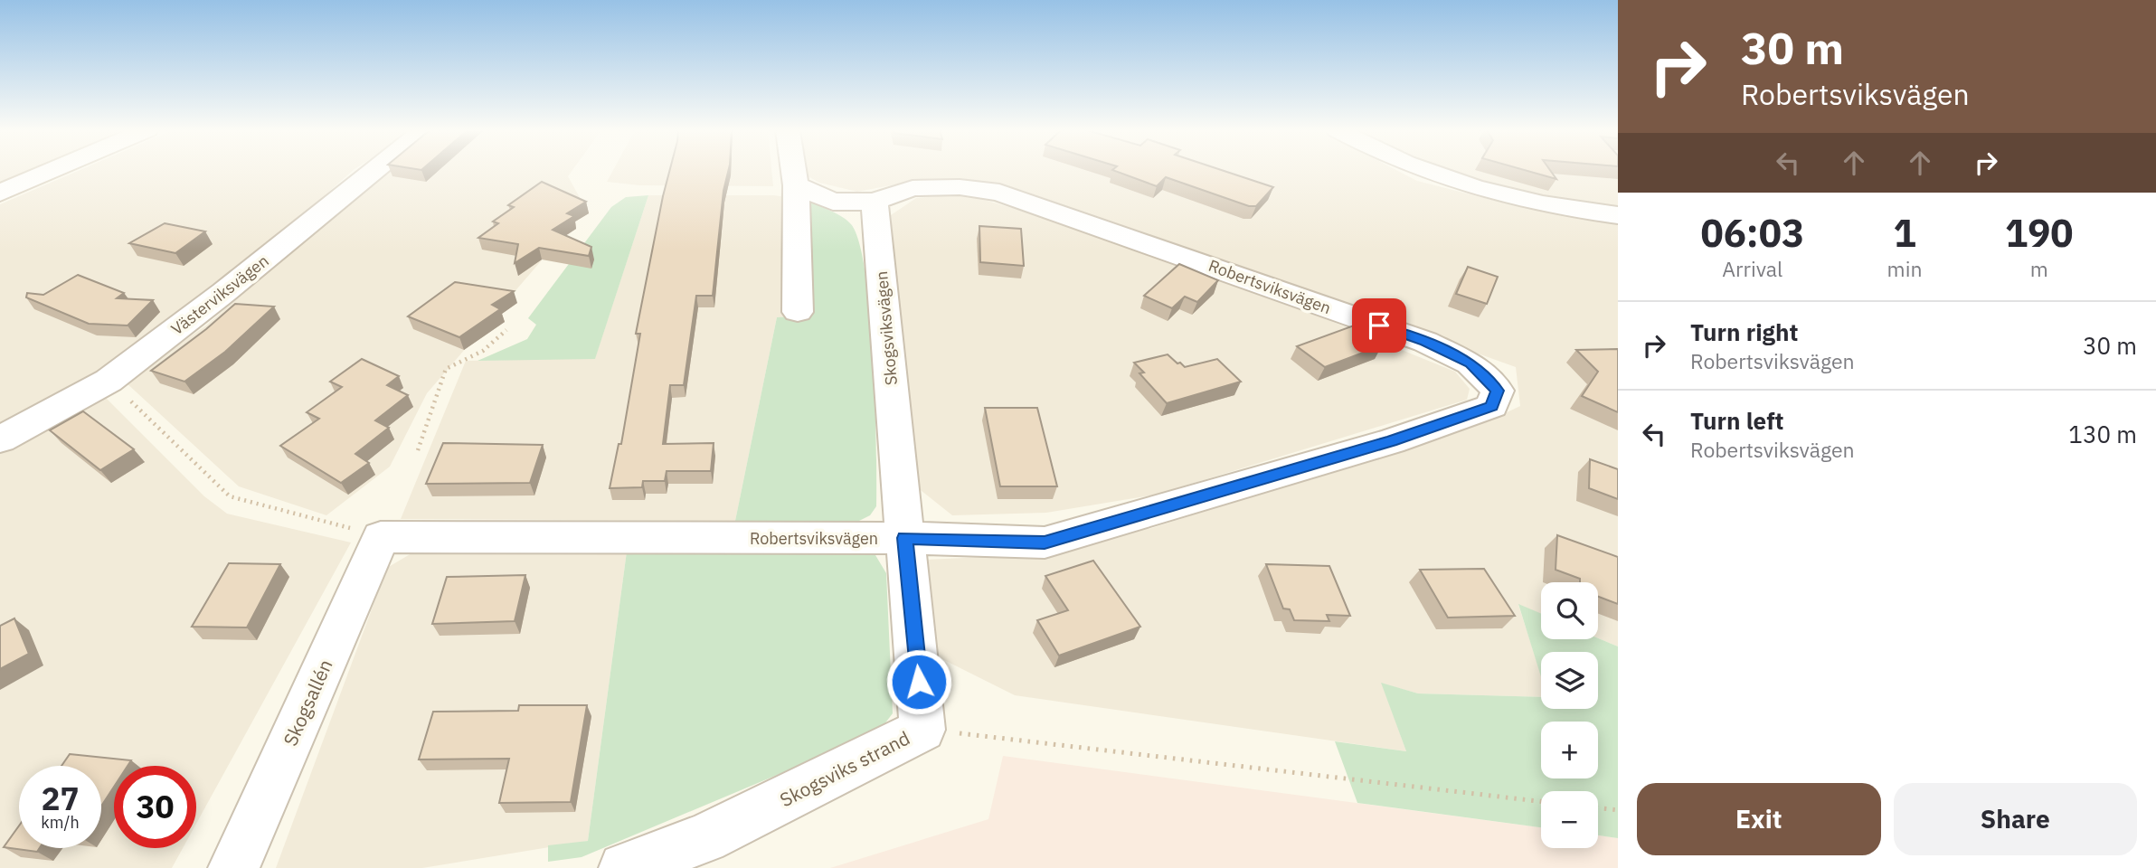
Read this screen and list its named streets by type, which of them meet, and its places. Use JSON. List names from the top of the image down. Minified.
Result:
{"streets":{"street":["Robertsviksvägen","Västerviksvägen","Skogsviksvägen","Skogsallén","Skogsviks strand"]},"crossings":[["Robertsviksvägen","Skogsviksvägen"],["Robertsviksvägen","Skogsallén"],["Robertsviksvägen","Skogsviks strand"],["Skogsviksvägen","Skogsviks strand"]],"page":{"turn":["30 m","Robertsviksvägen"],"eta":["06:03","Arrival","1","min","190","m"],"list":[{"name":"Turn right","note":"Robertsviksvägen","value":"30 m"},{"name":"Turn left","note":"Robertsviksvägen","value":"130 m"}],"map_buttons":["+","−"],"speed":"27 km/h","limit":"30","buttons":["Exit","Share"]}}
